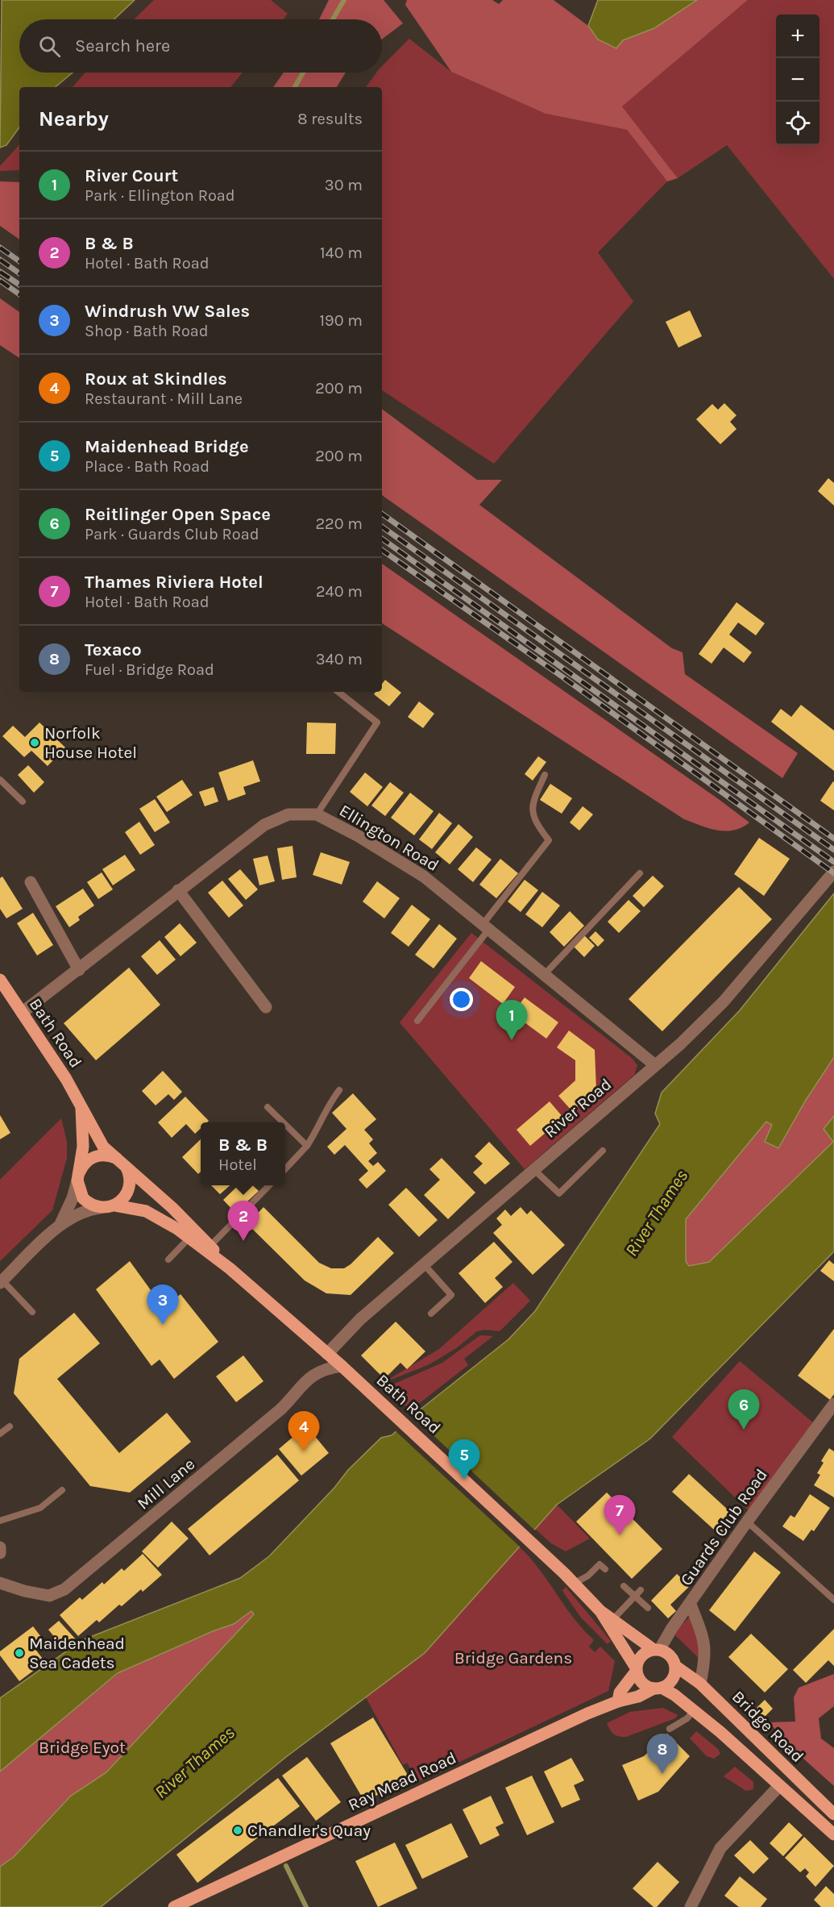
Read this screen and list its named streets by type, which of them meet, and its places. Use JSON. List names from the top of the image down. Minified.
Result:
{"streets":{"main road":["Bath Road","Bridge Road","Ray Mead Road"],"street":["Ellington Road","River Road","Mill Lane","Guards Club Road"]},"crossings":[["Ellington Road","Bath Road"],["Ellington Road","River Road"],["Bath Road","River Road"],["Bath Road","Mill Lane"],["Bath Road","Bridge Road"],["Bath Road","Ray Mead Road"],["Guards Club Road","Bridge Road"],["Bridge Road","Ray Mead Road"]],"water":["River Thames"],"parks":["Bridge Gardens","Bridge Eyot"],"places":["Norfolk House Hotel","Maidenhead Sea Cadets","Chandler's Quay"],"page":{"map_buttons":["+","−"],"search":"Search here","heading":["Nearby","8 results"],"list":[{"mark":"1","name":"River Court","note":"Park · Ellington Road","value":"30 m"},{"mark":"2","name":"B & B","note":"Hotel · Bath Road","value":"140 m"},{"mark":"3","name":"Windrush VW Sales","note":"Shop · Bath Road","value":"190 m"},{"mark":"4","name":"Roux at Skindles","note":"Restaurant · Mill Lane","value":"200 m"},{"mark":"5","name":"Maidenhead Bridge","note":"Place · Bath Road","value":"200 m"},{"mark":"6","name":"Reitlinger Open Space","note":"Park · Guards Club Road","value":"220 m"},{"mark":"7","name":"Thames Riviera Hotel","note":"Hotel · Bath Road","value":"240 m"},{"mark":"8","name":"Texaco","note":"Fuel · Bridge Road","value":"340 m"}],"pins":["1","2","3","6","4","5","7","8"],"popup":["B & B","Hotel"]}}
